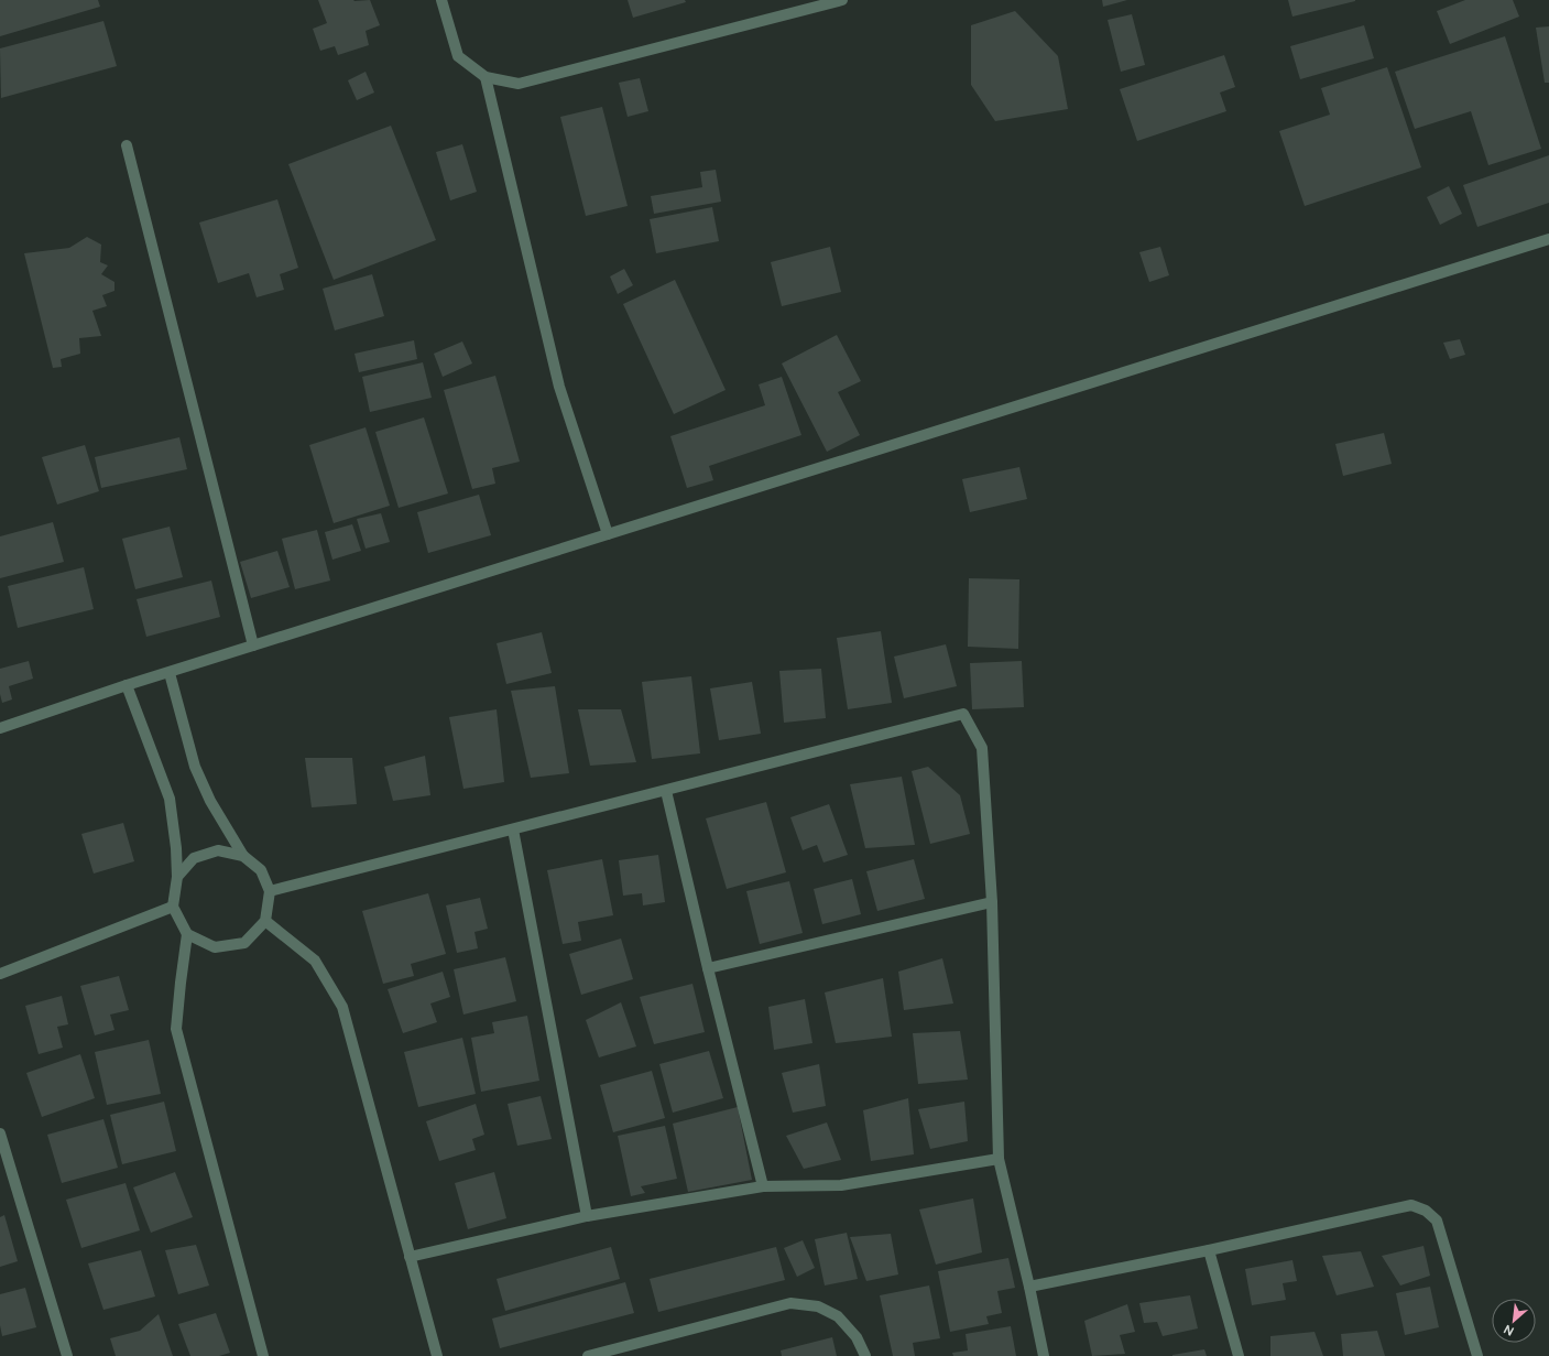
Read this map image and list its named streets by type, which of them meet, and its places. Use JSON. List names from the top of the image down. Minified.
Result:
{"north":"bottom left"}
